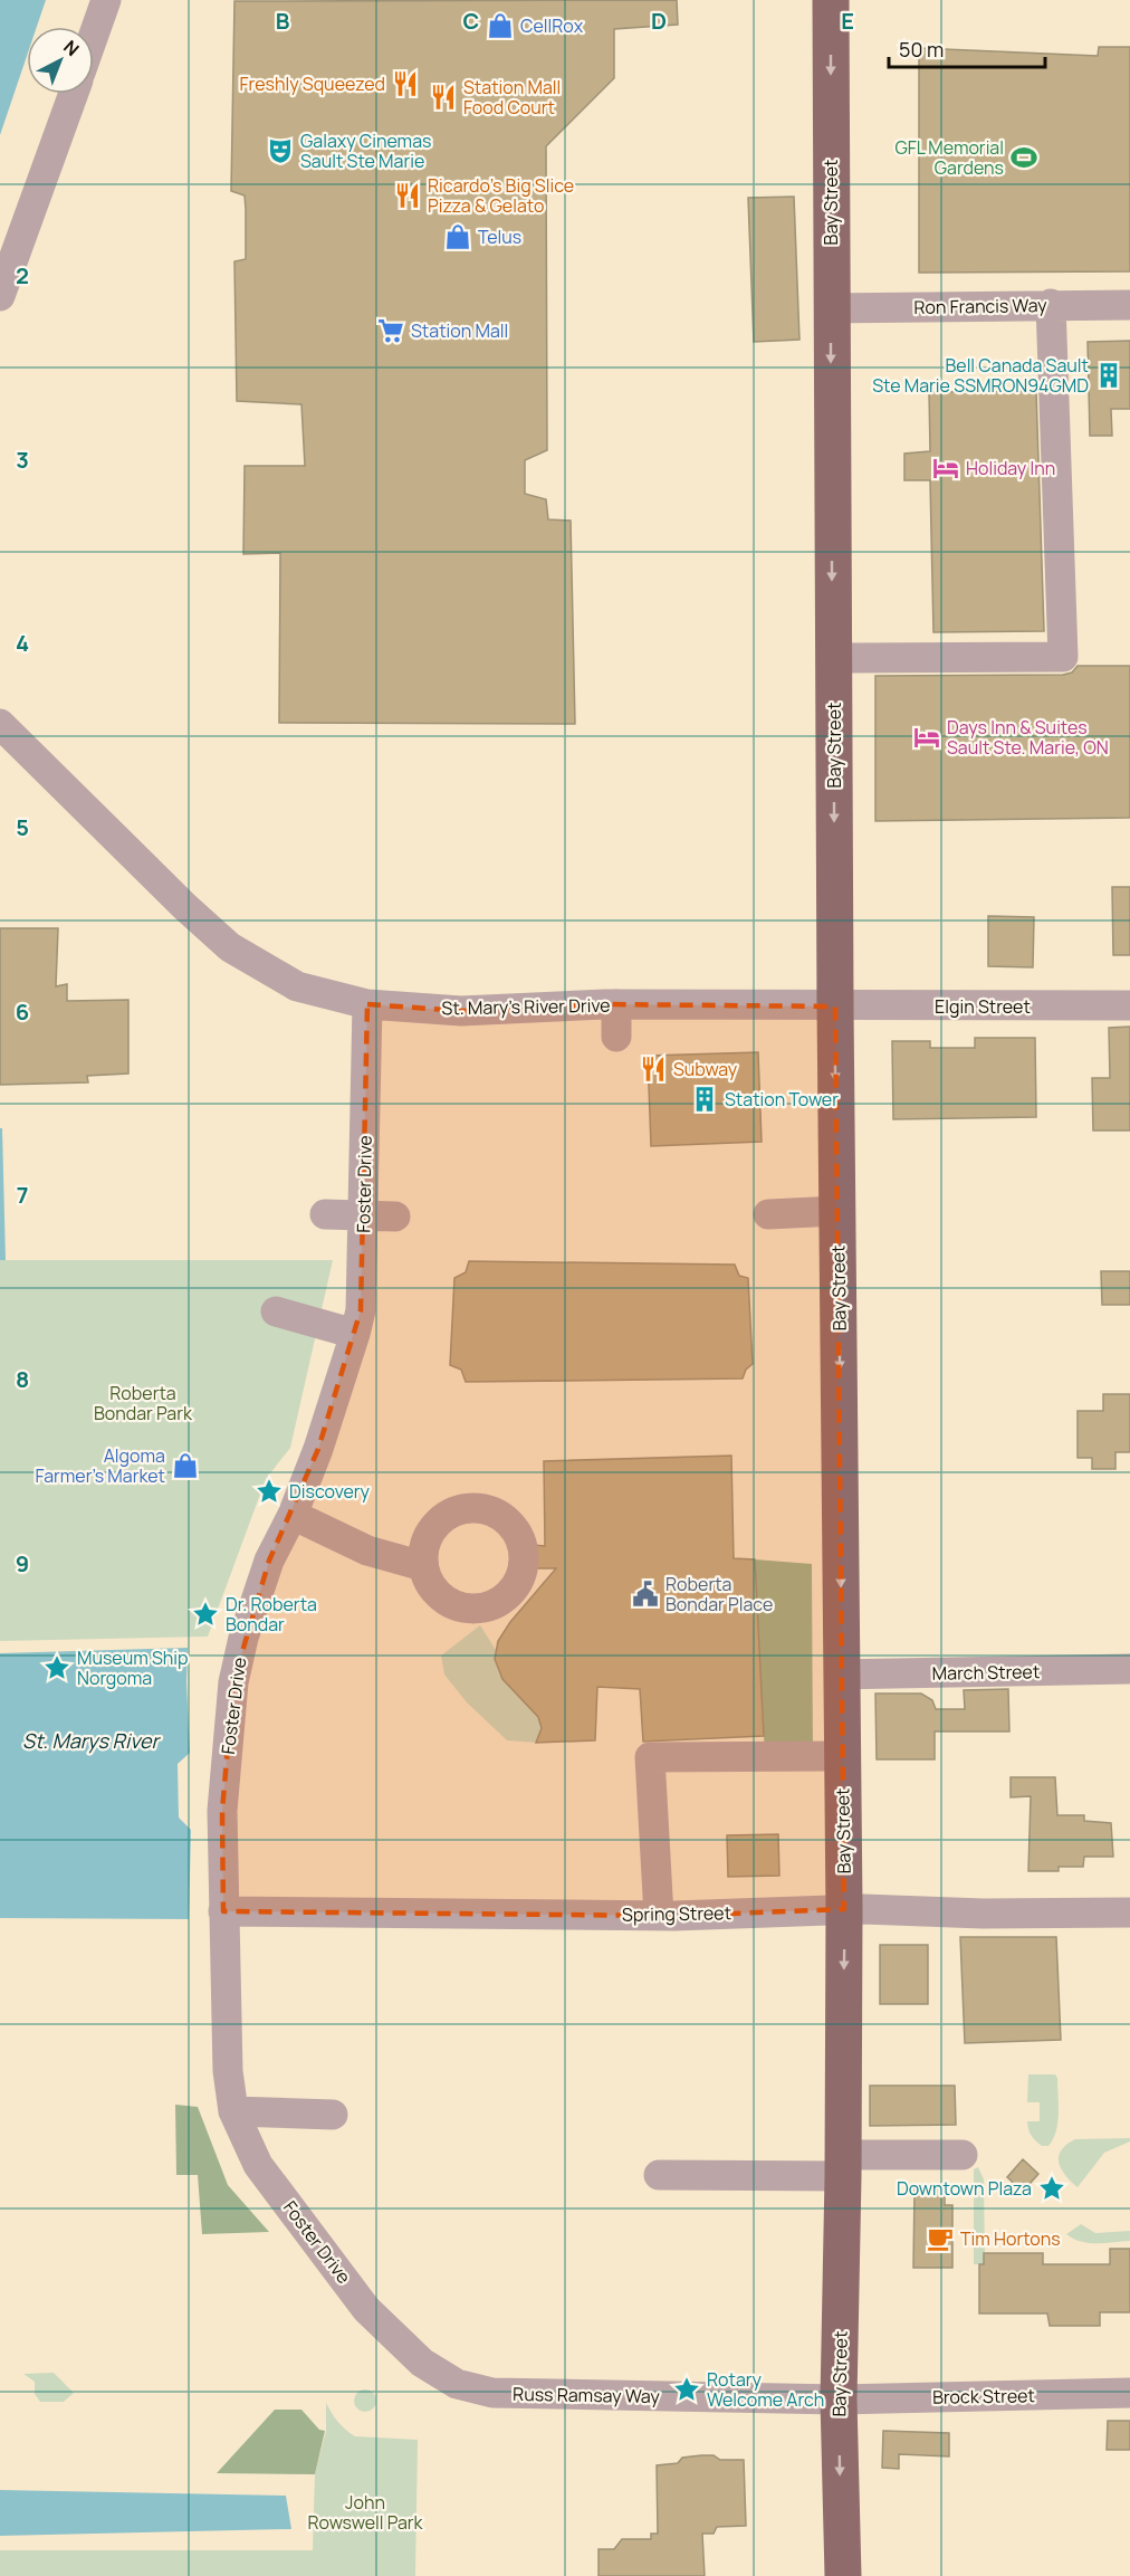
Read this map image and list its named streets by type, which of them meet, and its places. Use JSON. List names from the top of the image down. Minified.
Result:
{"streets":{"main road":["Bay Street"],"street":["Ron Francis Way","St. Mary's River Drive","Elgin Street","Foster Drive","March Street","Spring Street","Russ Ramsay Way","Brock Street"]},"crossings":[["Bay Street","Ron Francis Way"],["Bay Street","St. Mary's River Drive"],["Bay Street","Elgin Street"],["Bay Street","March Street"],["Bay Street","Spring Street"],["Bay Street","Russ Ramsay Way"],["Bay Street","Brock Street"],["St. Mary's River Drive","Elgin Street"],["St. Mary's River Drive","Foster Drive"],["Foster Drive","Spring Street"],["Foster Drive","Russ Ramsay Way"],["Russ Ramsay Way","Brock Street"]],"one_way":["Bay Street"],"water":["St. Marys River"],"parks":["Roberta Bondar Park","John Rowswell Park"],"places":{"shop":["CellRox","Telus","Algoma Farmer's Market"],"restaurant":["Freshly Squeezed","Station Mall Food Court","Ricardo's Big Slice Pizza & Gelato","Subway"],"theatre":["Galaxy Cinemas Sault Ste Marie"],"sports":["GFL Memorial Gardens"],"supermarket":["Station Mall"],"building":["Bell Canada Sault Ste Marie SSMRON94GMD","Station Tower"],"hotel":["Holiday Inn","Days Inn & Suites Sault Ste. Marie, ON"],"place":["Discovery","Dr. Roberta Bondar","Museum Ship Norgoma","Downtown Plaza","Rotary Welcome Arch"],"public building":["Roberta Bondar Place"],"cafe":["Tim Hortons"]},"scale_bar":"50 m","north":"top right","grid":{"columns":["B","C","D","E"],"rows":["2","3","4","5","6","7","8","9"]}}
